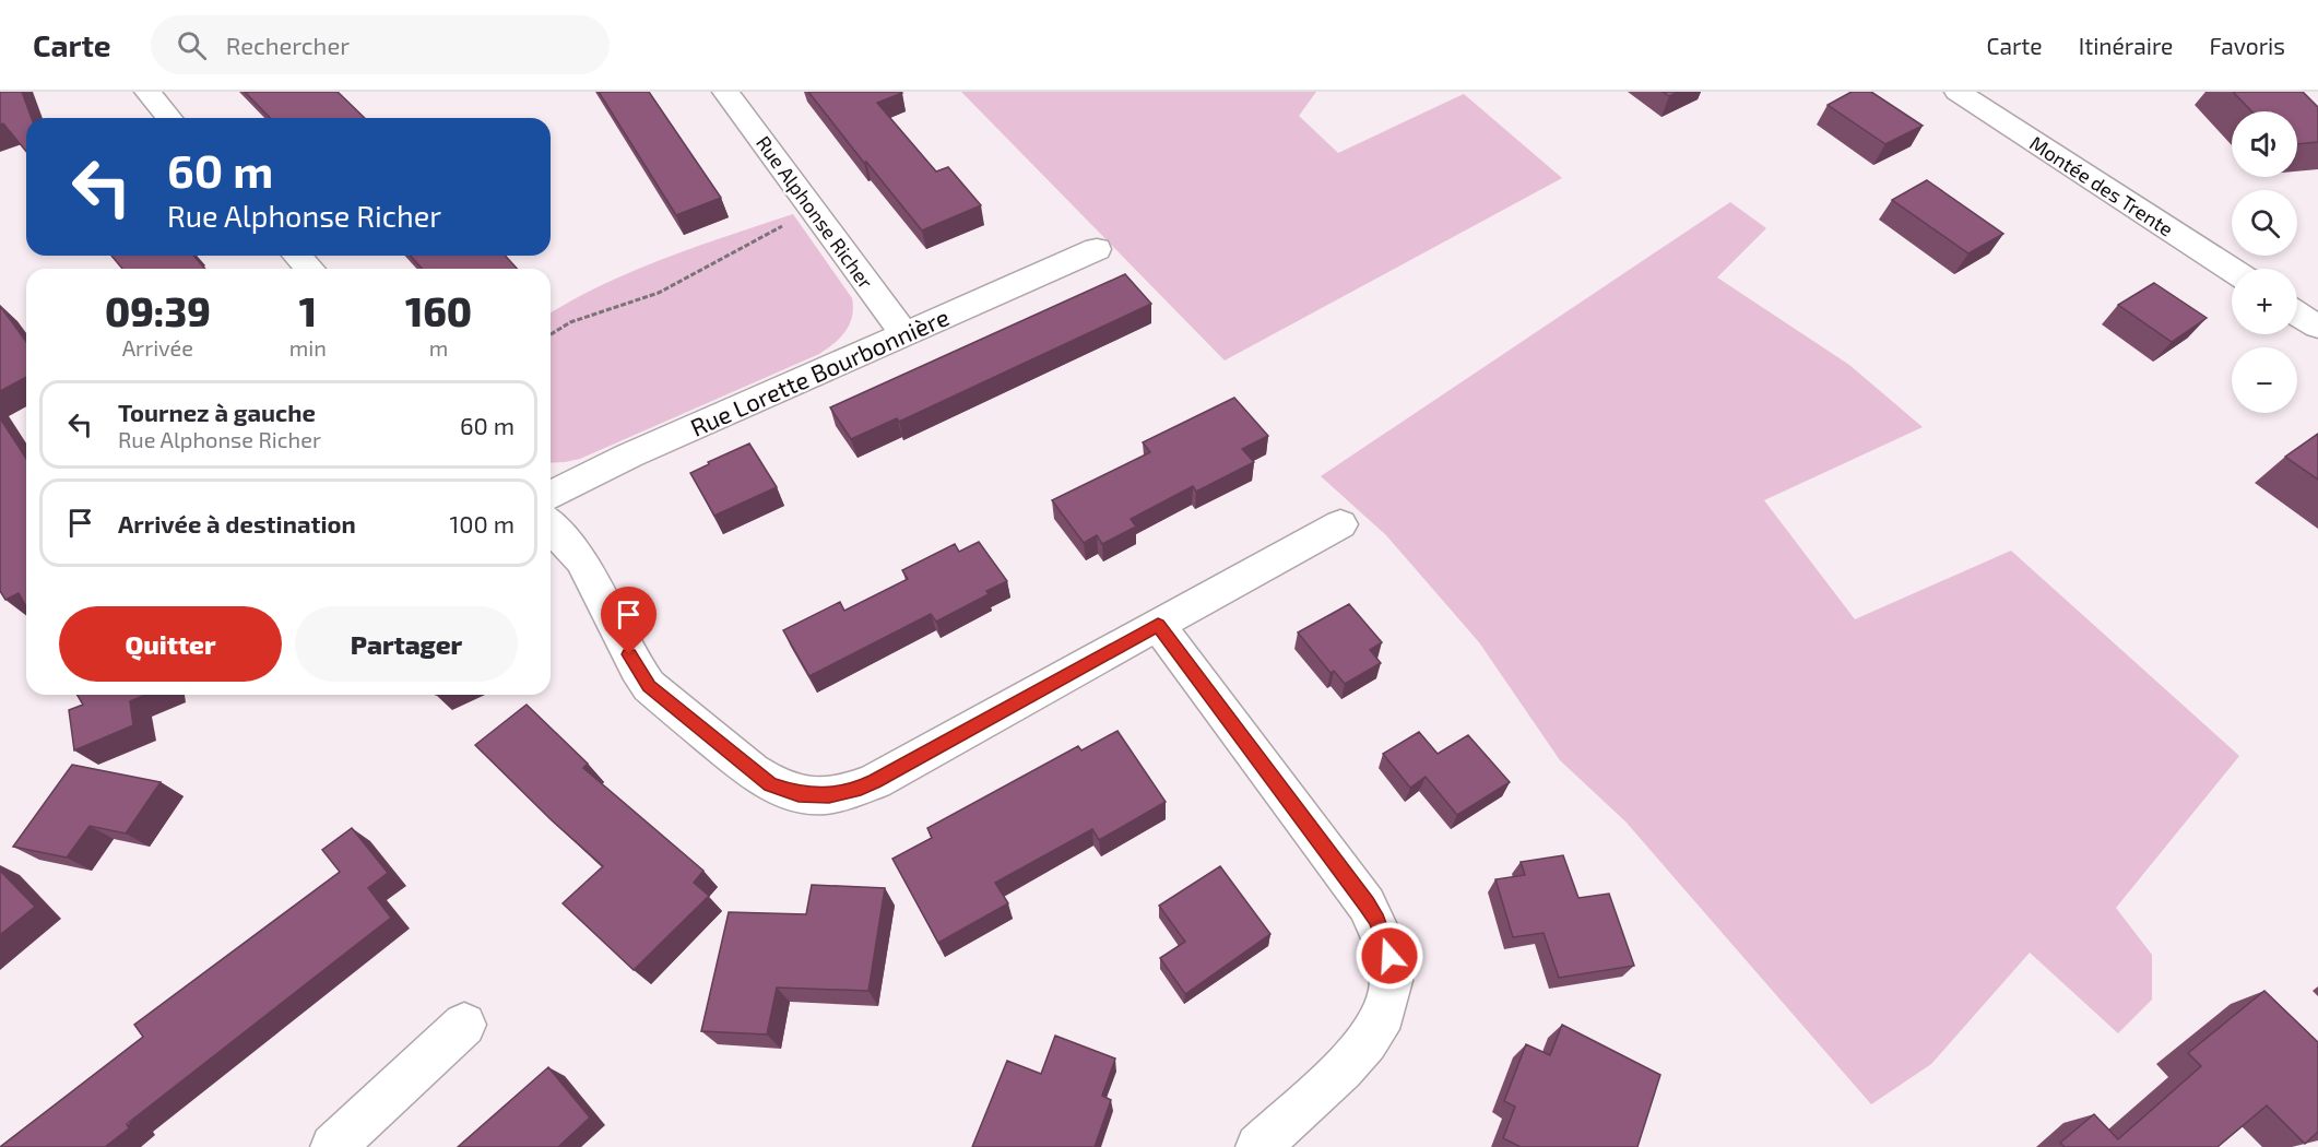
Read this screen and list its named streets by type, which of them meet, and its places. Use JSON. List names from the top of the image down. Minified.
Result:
{"streets":{"street":["Montée des Trente","Rue Alphonse Richer","Rue Lorette Bourbonnière"]},"crossings":[["Rue Alphonse Richer","Rue Lorette Bourbonnière"]],"page":{"header":"Carte","search":"Rechercher","nav":["Carte","Itinéraire","Favoris"],"map_buttons":["+","−"],"turn":["60 m","Rue Alphonse Richer"],"eta":["09:39","Arrivée","1","min","160","m"],"list":[{"name":"Tournez à gauche","note":"Rue Alphonse Richer","value":"60 m"},{"name":"Arrivée à destination","value":"100 m"}],"buttons":["Quitter","Partager"]}}
